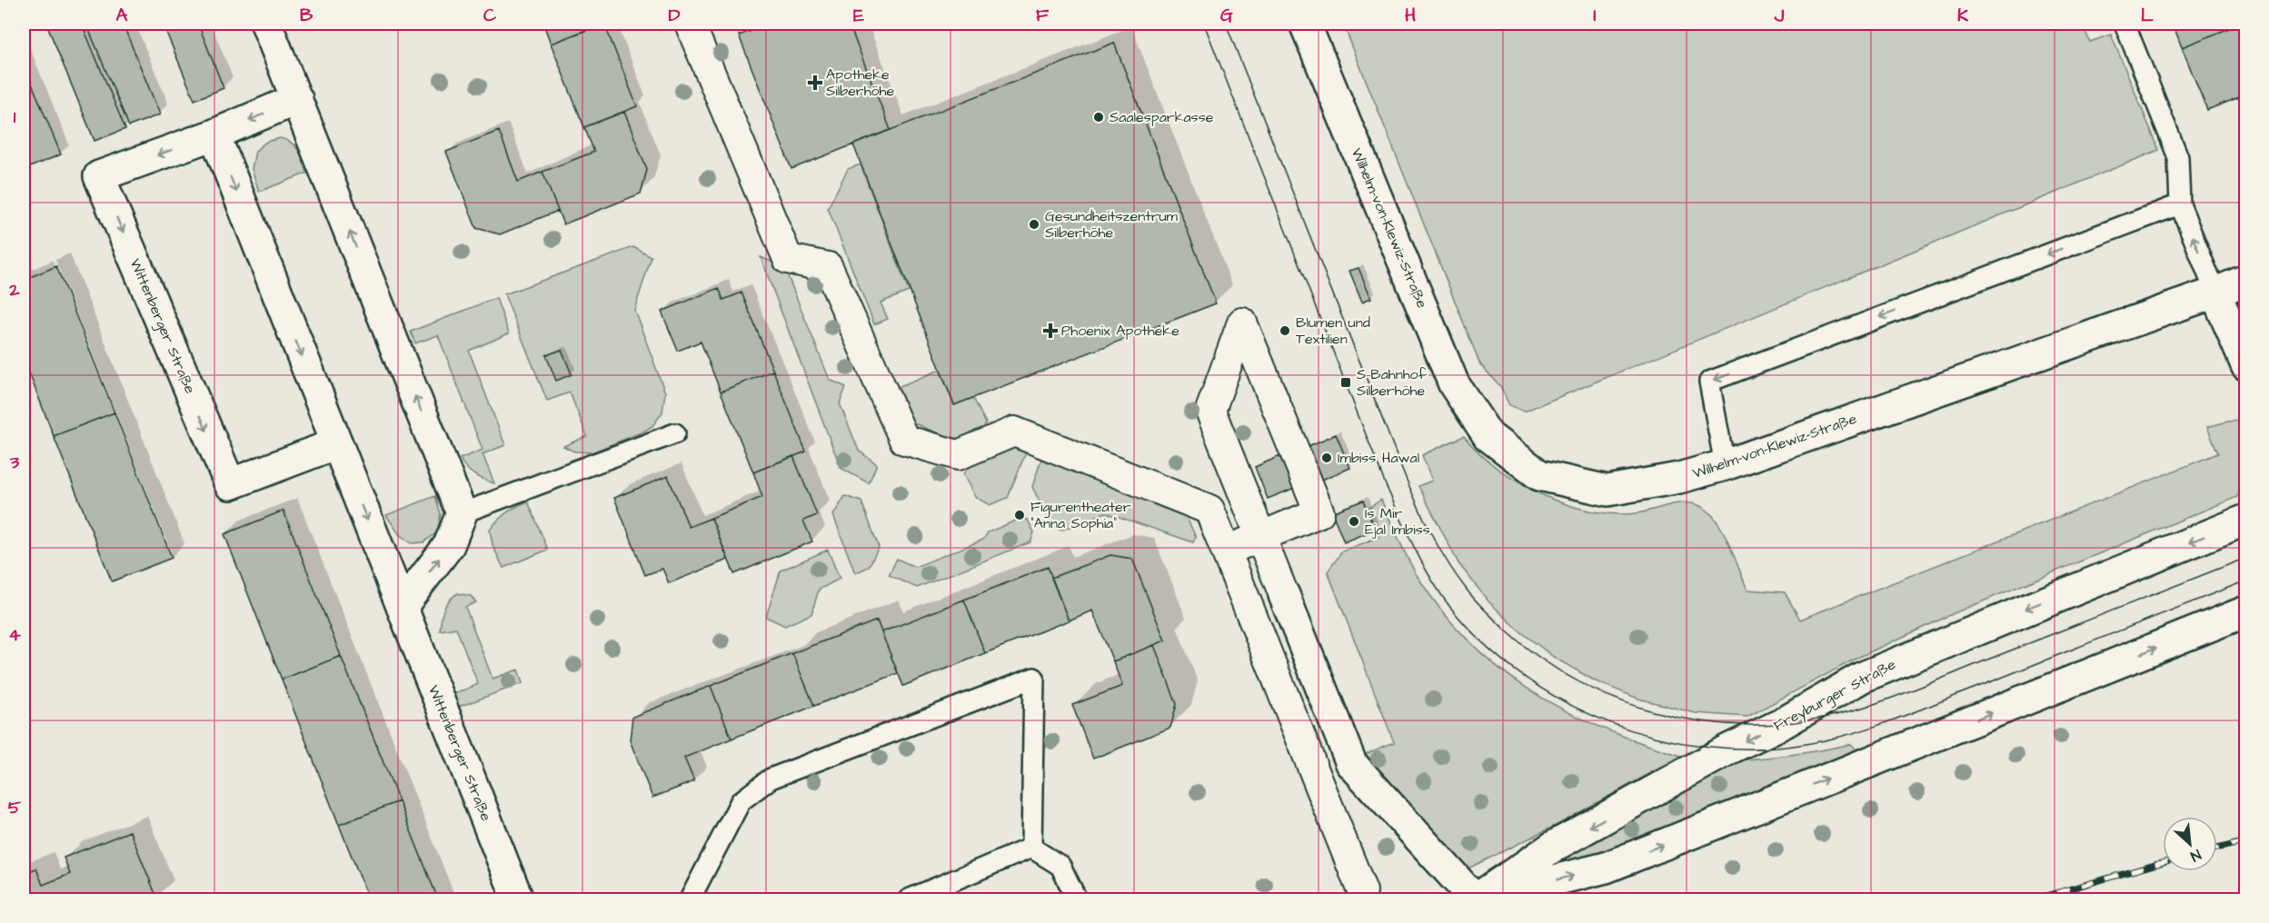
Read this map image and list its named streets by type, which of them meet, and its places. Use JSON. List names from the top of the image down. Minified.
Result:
{"streets":{"street":["Wilhelm-von-Klewiz-Straße","Wittenberger Straße","Freyburger Straße"]},"places":{"health":["Apotheke Silberhöhe","Phoenix Apotheke"],"other":["Saalesparkasse","Gesundheitszentrum Silberhöhe","Blumen und Textilien","Imbiss Hawal","Figurentheater \"Anna Sophia\"","Is Mir Ejal Imbiss"],"transit":["S-Bahnhof Silberhöhe"]},"north":"bottom right","grid":{"columns":["A","B","C","D","E","F","G","H","I","J","K","L"],"rows":["1","2","3","4","5"]}}
